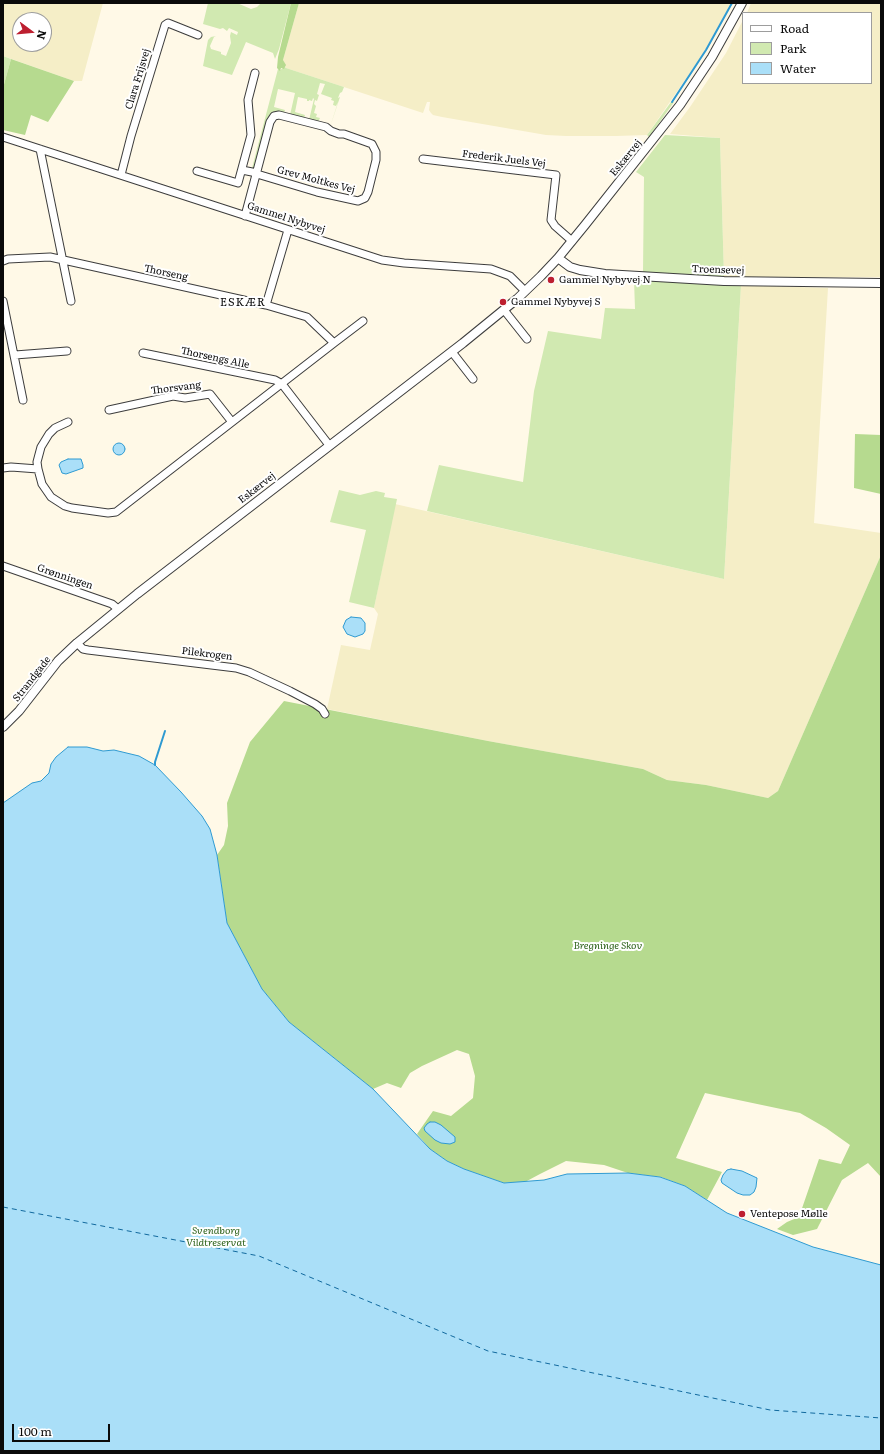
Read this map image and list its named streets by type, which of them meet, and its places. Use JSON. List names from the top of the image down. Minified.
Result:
{"streets":{"street":["Clara Frijsvej","Eskærvej","Frederik Juels Vej","Grev Moltkes Vej","Gammel Nybyvej","Troensevej","Thorseng","Thorsengs Alle","Thorsvang","Grønningen","Pilekrogen","Strandgade"]},"crossings":[["Clara Frijsvej","Gammel Nybyvej"],["Eskærvej","Frederik Juels Vej"],["Eskærvej","Gammel Nybyvej"],["Eskærvej","Troensevej"],["Eskærvej","Grønningen"],["Eskærvej","Pilekrogen"],["Eskærvej","Strandgade"],["Grev Moltkes Vej","Gammel Nybyvej"],["Pilekrogen","Strandgade"]],"districts":["ESKÆR"],"parks":["Bregninge Skov","Svendborg Vildtreservat"],"places":["Gammel Nybyvej N","Gammel Nybyvej S","Ventepose Mølle"],"legend":["Road","Park","Water"],"scale_bar":"100 m","north":"right"}
